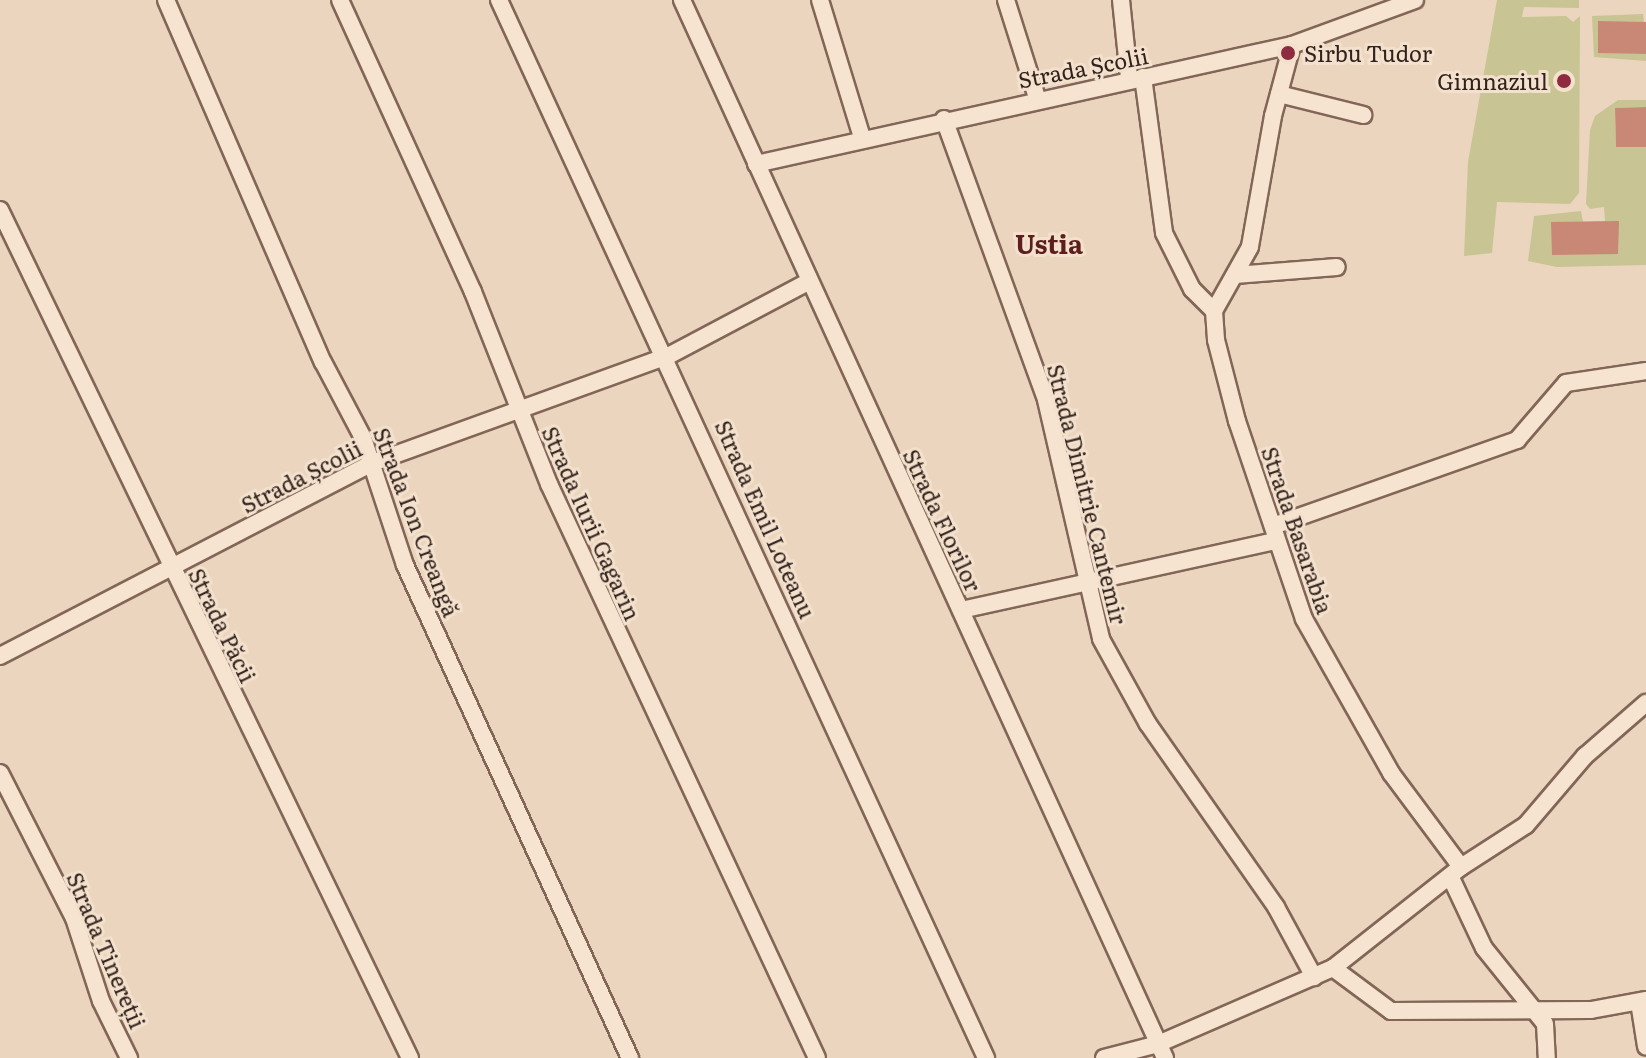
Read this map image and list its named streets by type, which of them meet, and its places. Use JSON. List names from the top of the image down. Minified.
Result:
{"streets":{"street":["Strada Școlii","Strada Dimitrie Cantemir","Strada Emil Loteanu","Strada Florilor","Strada Ion Creangă","Strada Iurii Gagarin","Strada Basarabia","Strada Păcii","Strada Tinereții"]},"crossings":[["Strada Școlii","Strada Dimitrie Cantemir"],["Strada Școlii","Strada Emil Loteanu"],["Strada Școlii","Strada Florilor"],["Strada Școlii","Strada Ion Creangă"],["Strada Școlii","Strada Iurii Gagarin"],["Strada Școlii","Strada Păcii"]],"districts":["Ustia"],"places":["Sirbu Tudor","Gimnaziul"]}
